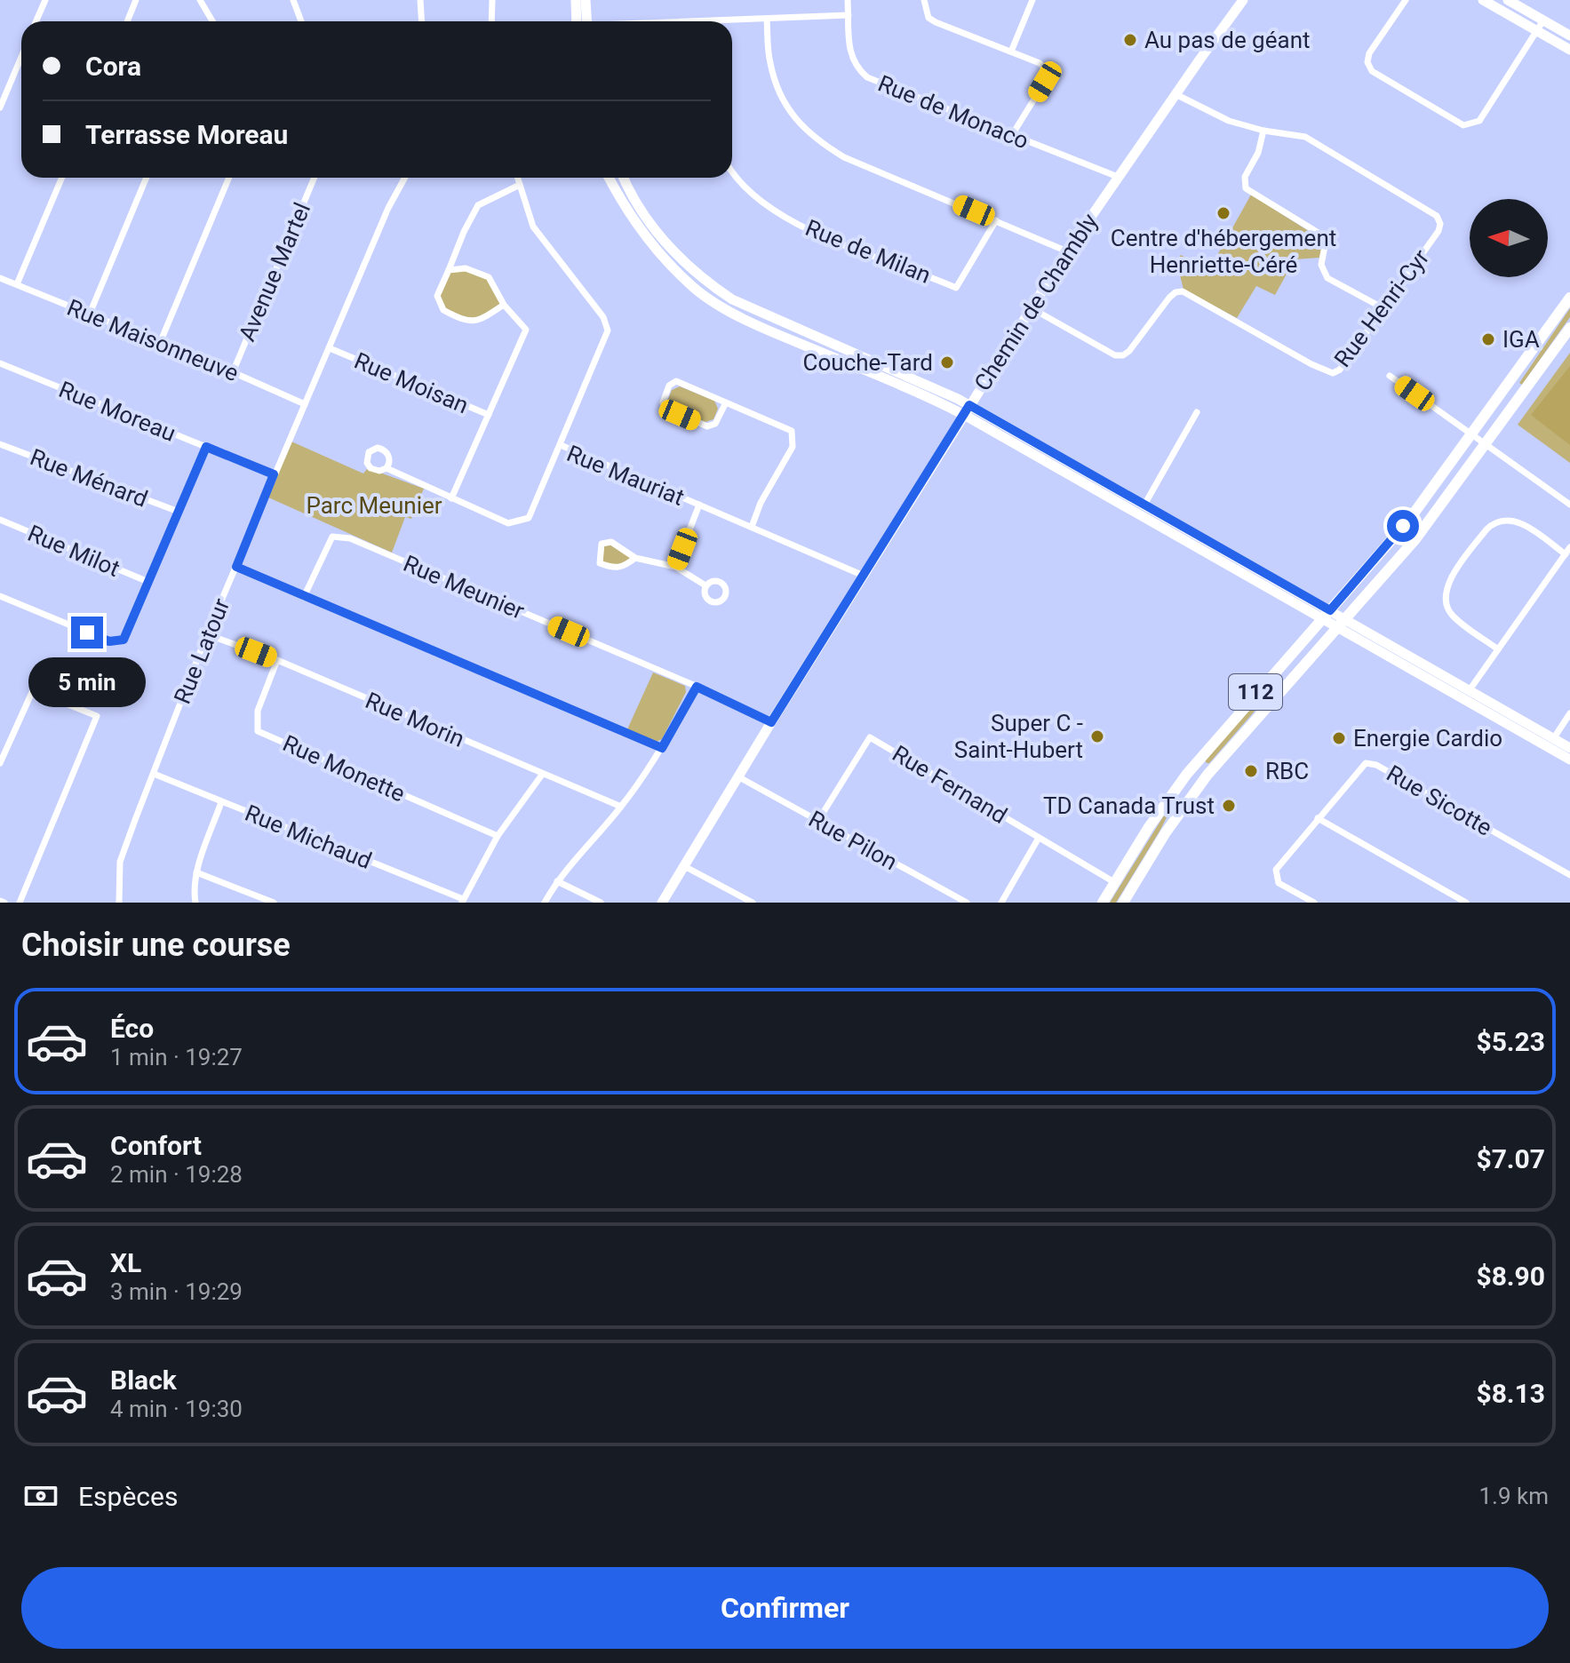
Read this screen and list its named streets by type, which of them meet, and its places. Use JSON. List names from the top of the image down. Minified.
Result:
{"streets":{"main road":["112"],"street":["Rue de Monaco","Rue de Milan","Avenue Martel","Chemin de Chambly","Rue Henri-Cyr","Rue Maisonneuve","Rue Moisan","Rue Moreau","Rue Mauriat","Rue Ménard","Rue Milot","Rue Meunier","Rue Latour","Rue Morin","Rue Monette","Rue Fernand","Rue Sicotte","Rue Michaud","Rue Pilon"]},"crossings":[["Rue de Monaco","Chemin de Chambly"],["Avenue Martel","Rue Maisonneuve"],["Chemin de Chambly","Rue Henri-Cyr"],["Chemin de Chambly","Rue Mauriat"],["Chemin de Chambly","Rue Meunier"],["Chemin de Chambly","Rue Pilon"],["Rue Maisonneuve","Rue Latour"],["Rue Moisan","Rue Mauriat"],["Rue Moisan","Rue Latour"],["Rue Moreau","Rue Latour"],["Rue Latour","Rue Morin"],["Rue Latour","Rue Michaud"],["112","Rue Fernand"],["Rue Morin","Rue Monette"],["Rue Fernand","Rue Pilon"]],"parks":["Parc Meunier"],"places":["Au pas de géant","Centre d'hébergement Henriette-Céré","IGA","Couche-Tard","Super C - Saint-Hubert","Energie Cardio","RBC","TD Canada Trust"],"north":"left","page":{"banner":["Cora","Terrasse Moreau"],"bubble":"5 min","heading":"Choisir une course","list":[{"name":"Éco","note":"1 min · 19:27","value":"$5.23"},{"name":"Confort","note":"2 min · 19:28","value":"$7.07"},{"name":"XL","note":"3 min · 19:29","value":"$8.90"},{"name":"Black","note":"4 min · 19:30","value":"$8.13"}],"pay":["Espèces","1.9 km"],"buttons":"Confirmer"}}
